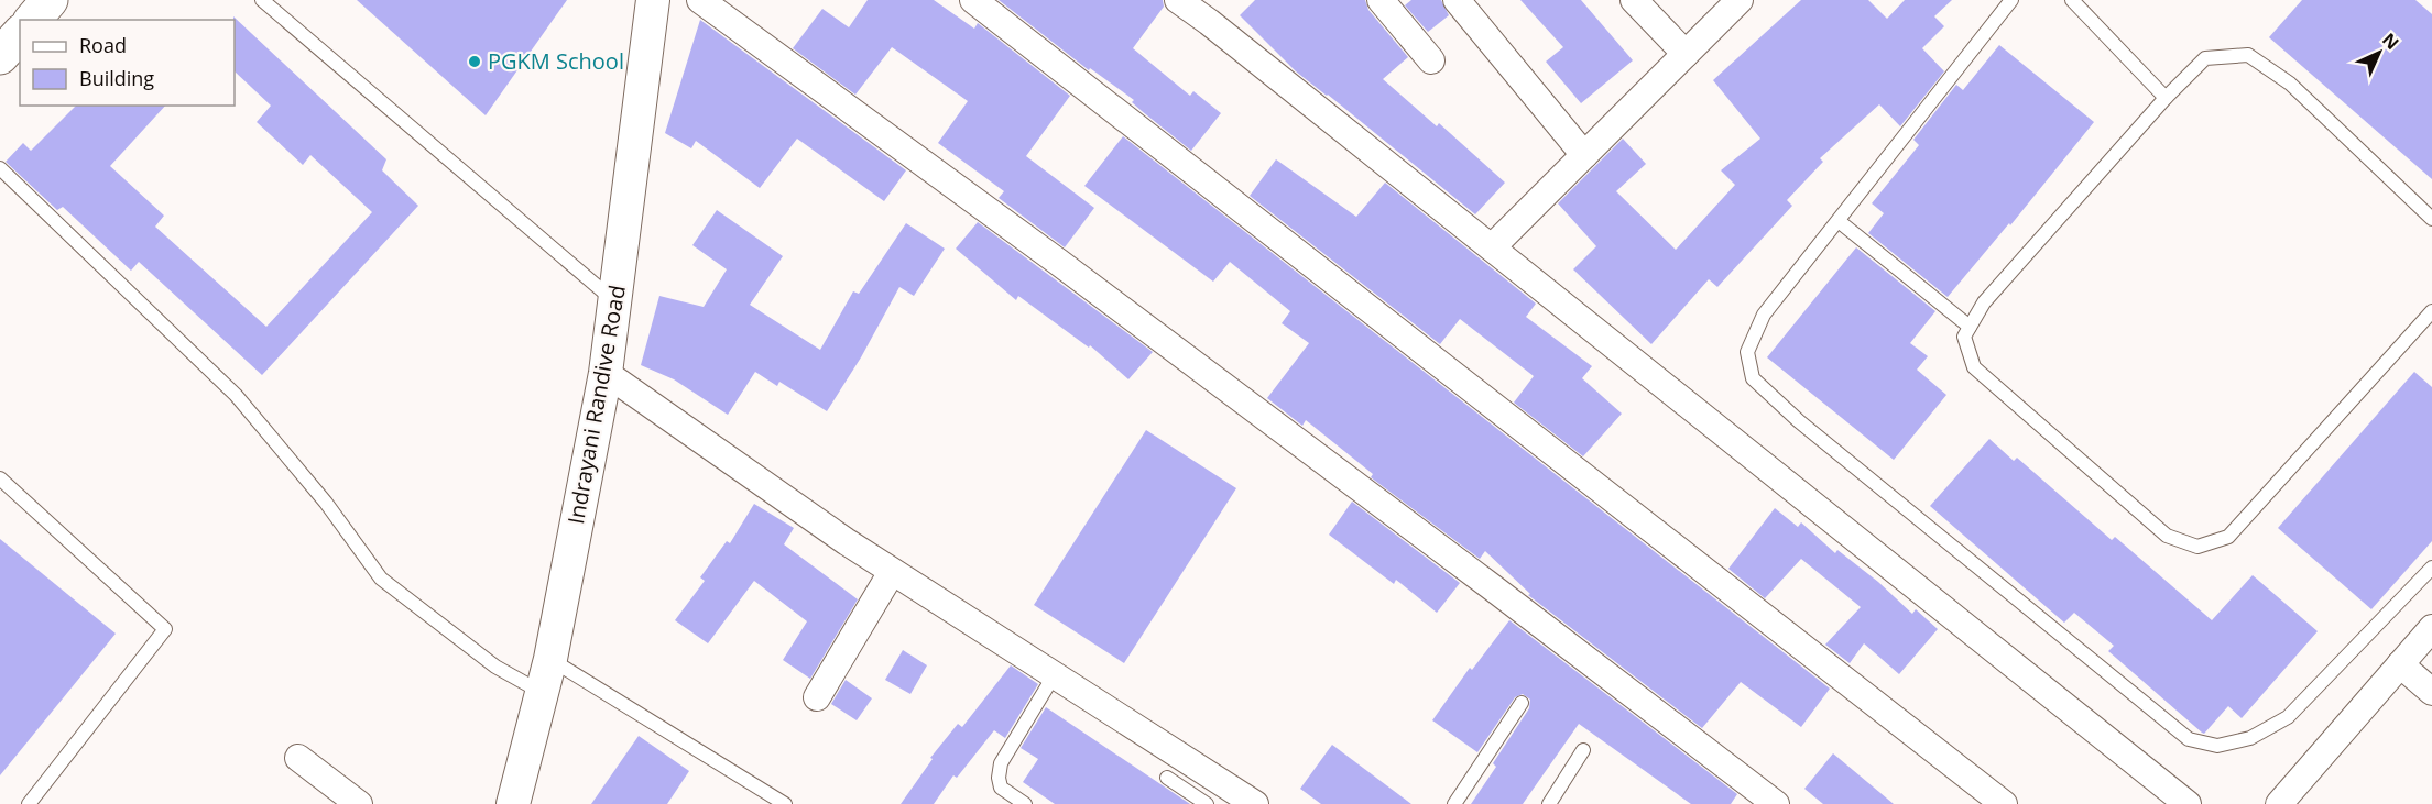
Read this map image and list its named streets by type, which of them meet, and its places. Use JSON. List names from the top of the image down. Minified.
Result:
{"streets":{"street":["Indrayani Randive Road"]},"places":["PGKM School"],"legend":["Road","Building"],"north":"top right"}
